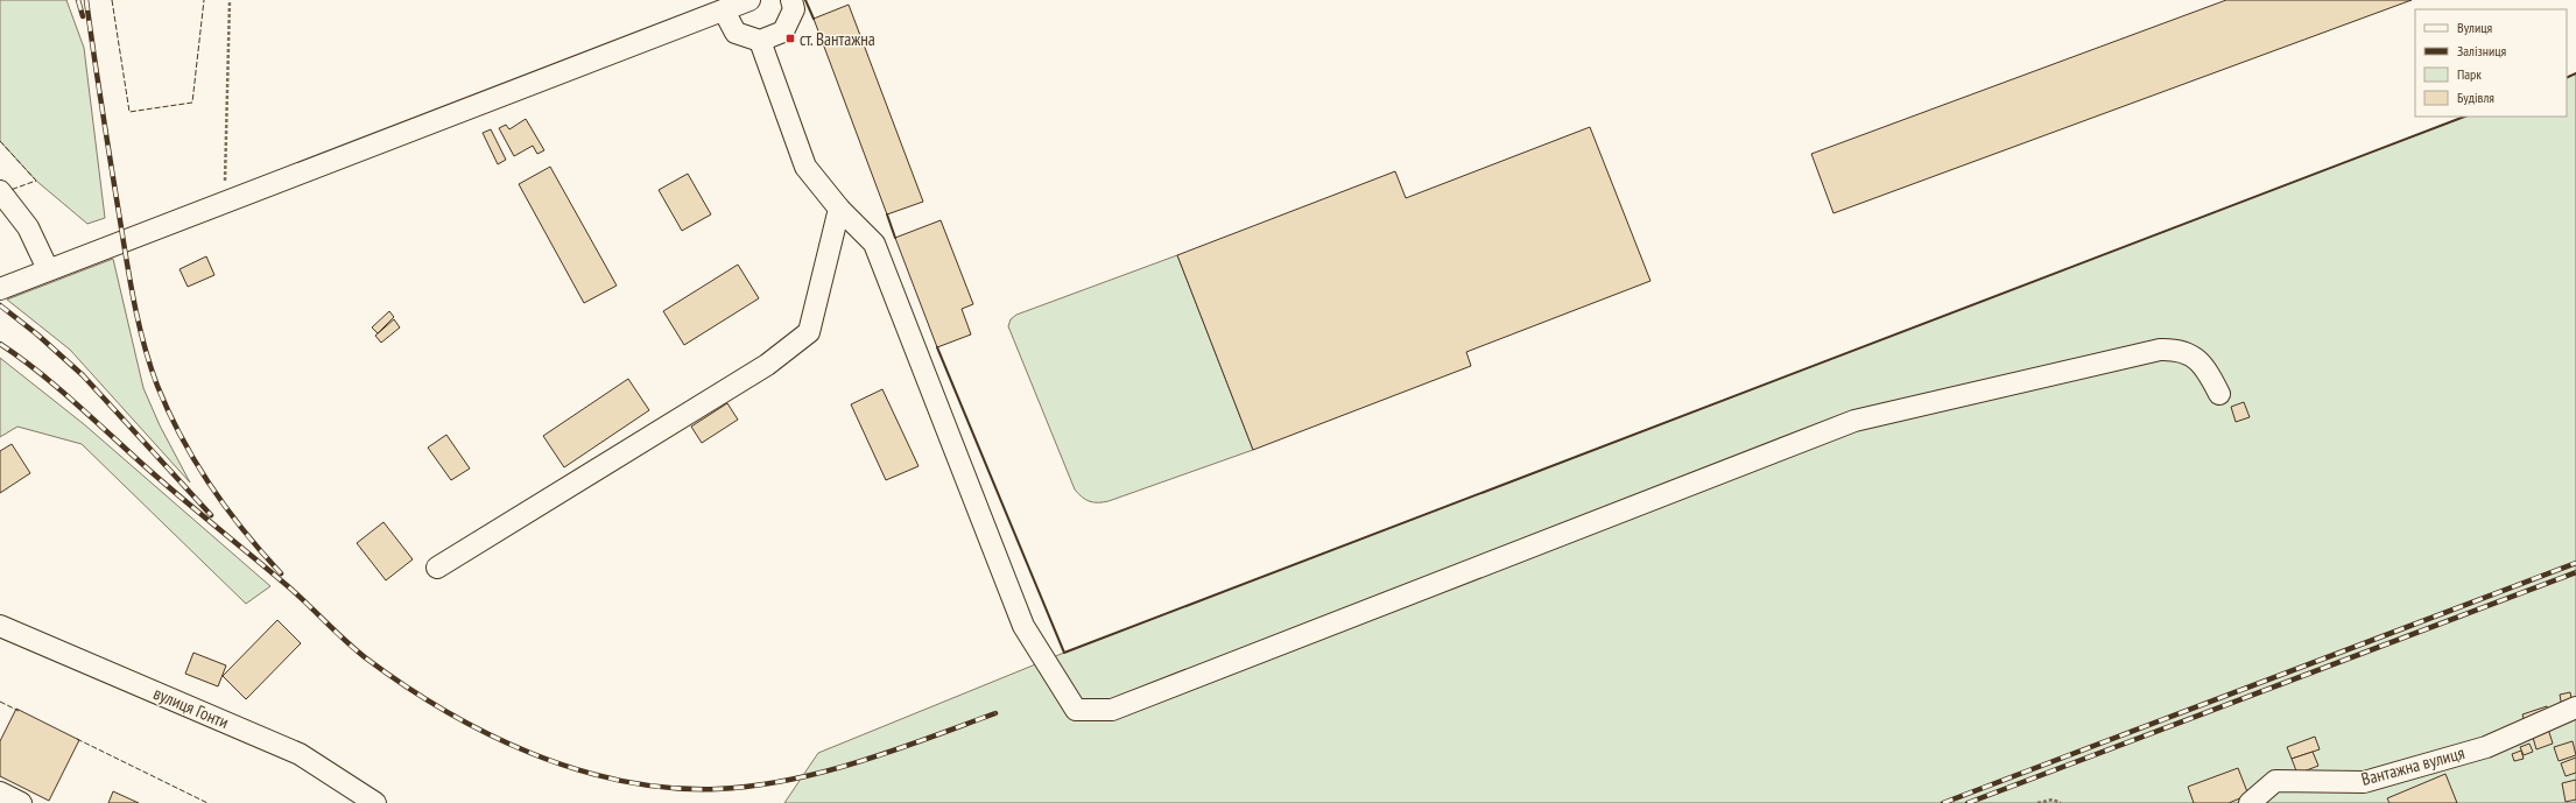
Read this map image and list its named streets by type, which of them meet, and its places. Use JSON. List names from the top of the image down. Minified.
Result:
{"streets":{"street":["вулиця Гонти","Вантажна вулиця"]},"places":{"transit":["ст. Вантажна"]},"legend":["Вулиця","Залізниця","Парк","Будівля"]}
